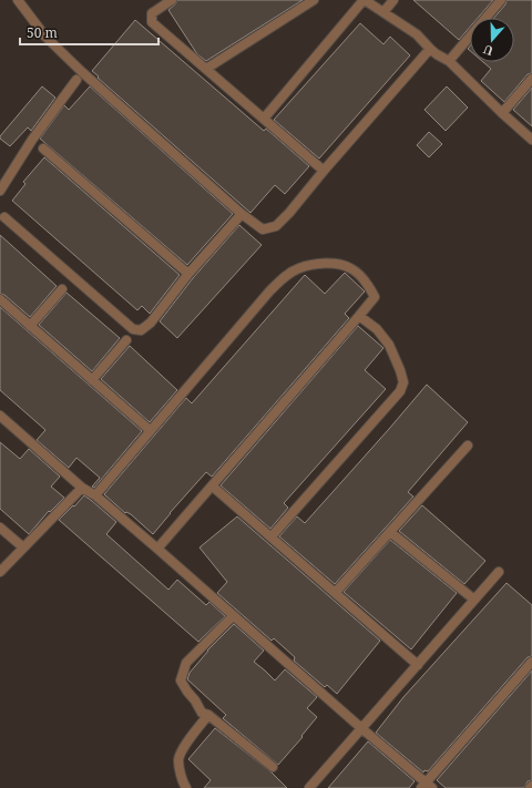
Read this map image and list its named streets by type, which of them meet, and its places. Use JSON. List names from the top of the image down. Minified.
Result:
{"scale_bar":"50 m","north":"bottom"}
